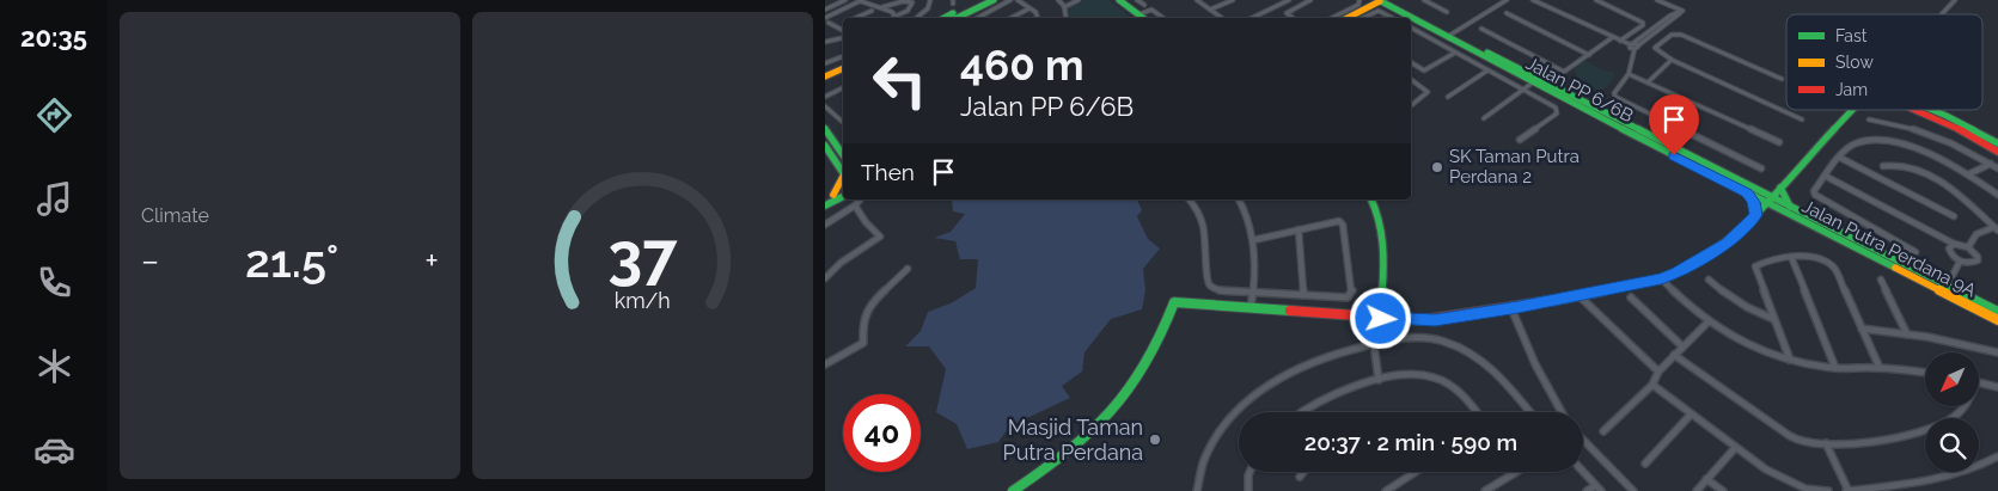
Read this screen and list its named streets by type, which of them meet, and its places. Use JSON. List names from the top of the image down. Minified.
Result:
{"streets":{"street":["Jalan PP 6/6B","Jalan Putra Perdana 9A"]},"crossings":[["Jalan PP 6/6B","Jalan Putra Perdana 9A"]],"places":["SK Taman Putra Perdana 2","Masjid Taman Putra Perdana"],"legend":["Fast","Slow","Jam"],"north":"bottom left","page":{"tabs":"20:35","tile":"Climate","turn":["460 m","Jalan PP 6/6B"],"then":"Then","heat":["−","21.5°","+"],"limit":"40","trip":"20:37 · 2 min · 590 m","gauge":["37","km/h"]}}
